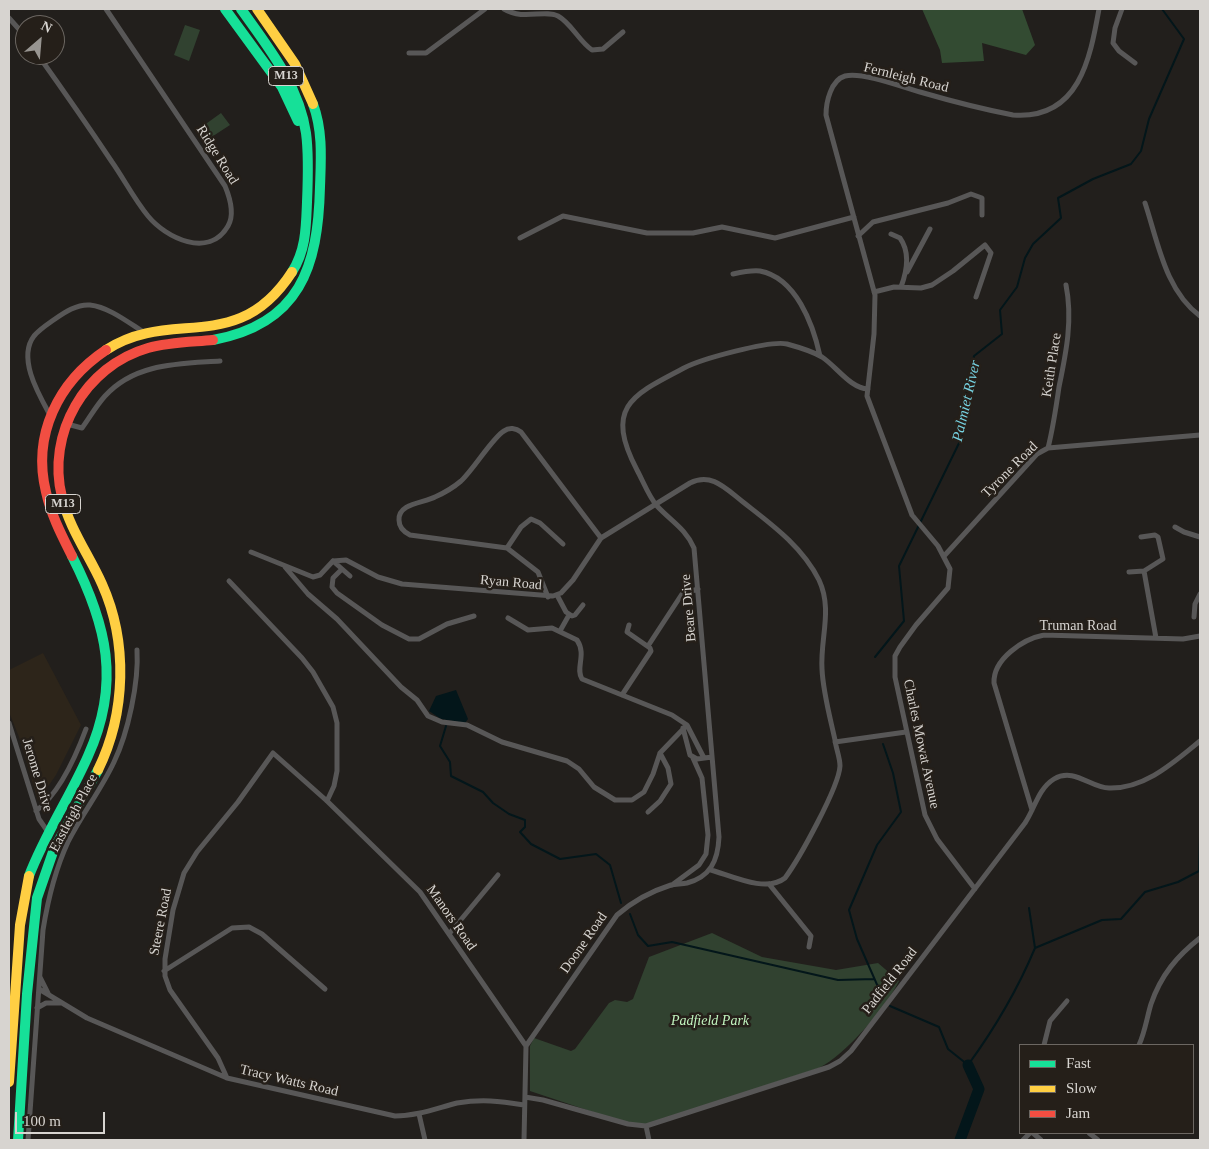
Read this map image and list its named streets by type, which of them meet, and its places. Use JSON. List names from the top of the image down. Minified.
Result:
{"streets":{"highway":["M13"],"street":["Fernleigh Road","Ridge Road","Keith Place","Tyrone Road","Ryan Road","Beare Drive","Truman Road","Charles Mowat Avenue","Jerome Drive","Eastleigh Place","Manors Road","Steere Road","Doone Road","Padfield Road","Tracy Watts Road"]},"crossings":[["M13","Jerome Drive"],["Fernleigh Road","Charles Mowat Avenue"],["Keith Place","Tyrone Road"],["Tyrone Road","Charles Mowat Avenue"],["Ryan Road","Beare Drive"],["Beare Drive","Doone Road"],["Truman Road","Padfield Road"],["Charles Mowat Avenue","Padfield Road"],["Eastleigh Place","Tracy Watts Road"],["Manors Road","Steere Road"],["Manors Road","Doone Road"],["Steere Road","Tracy Watts Road"]],"water":["Palmiet River"],"parks":["Padfield Park"],"legend":["Fast","Slow","Jam"],"scale_bar":"100 m","north":"top right"}
